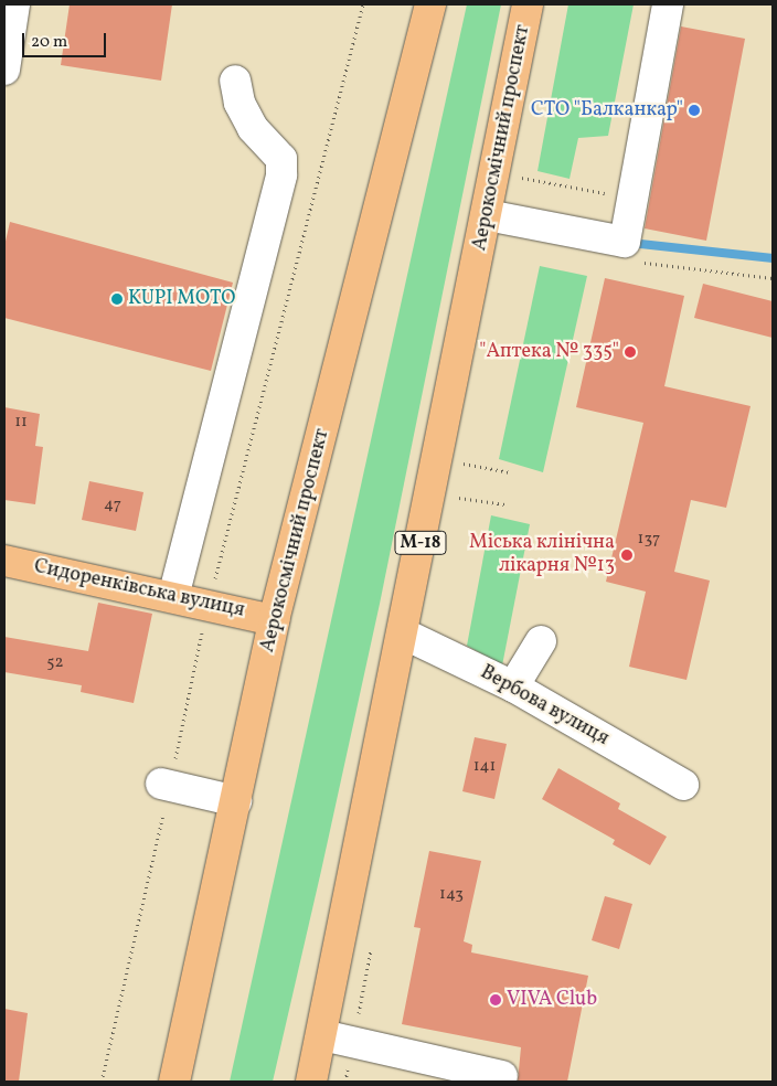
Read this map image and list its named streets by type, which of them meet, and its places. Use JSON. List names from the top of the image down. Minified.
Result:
{"streets":{"main road":["Аерокосмічний проспект","М-18","Сидоренківська вулиця"],"street":["Вербова вулиця"]},"crossings":[["Аерокосмічний проспект","Сидоренківська вулиця"],["Аерокосмічний проспект","Вербова вулиця"]],"places":["СТО \"Балканкар\"","KUPI MOTO","\"Аптека № 335\"","Міська клінічна лікарня №13","VIVA Club"],"house_numbers":["11","47","137","52","141","143"],"scale_bar":"20 m"}
